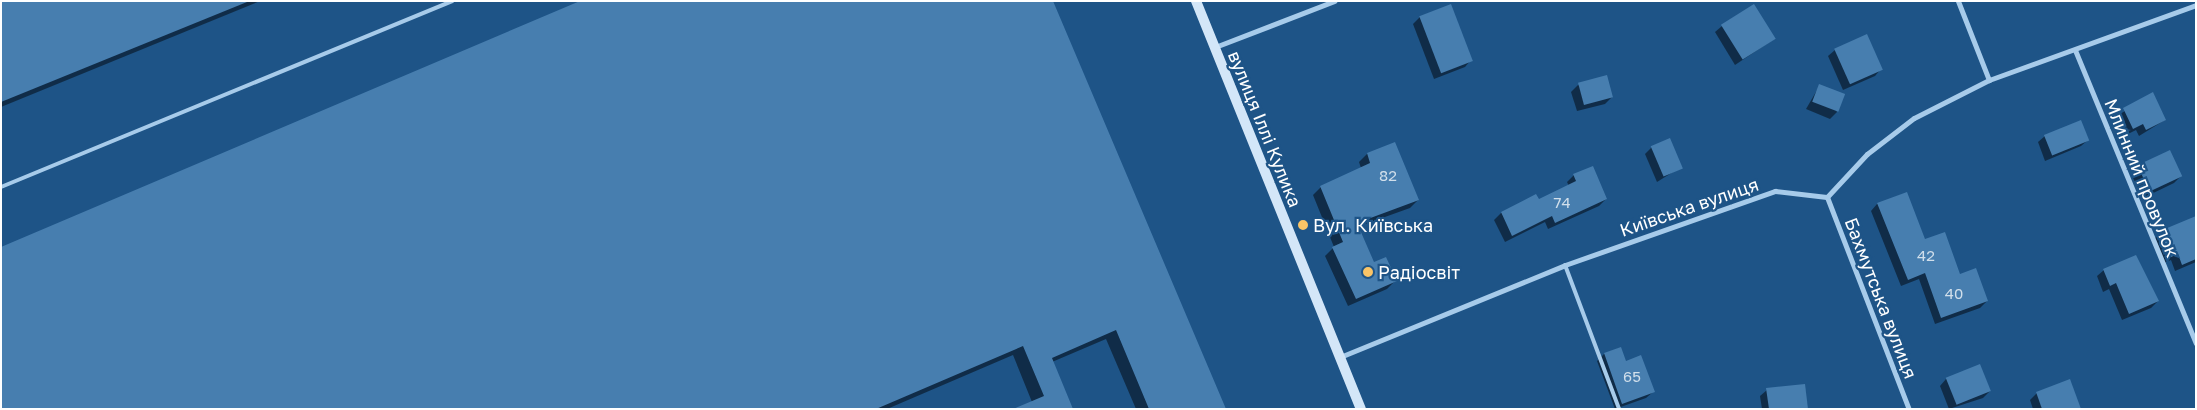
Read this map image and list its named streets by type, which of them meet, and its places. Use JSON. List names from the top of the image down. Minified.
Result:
{"streets":{"street":["вулиця Іллі Кулика","Млинний провулок","Київська вулиця","Бахмутська вулиця"]},"crossings":[["вулиця Іллі Кулика","Київська вулиця"],["Київська вулиця","Бахмутська вулиця"]],"places":["Вул. Київська","Радіосвіт"],"house_numbers":["82","74","42","40","65"]}
